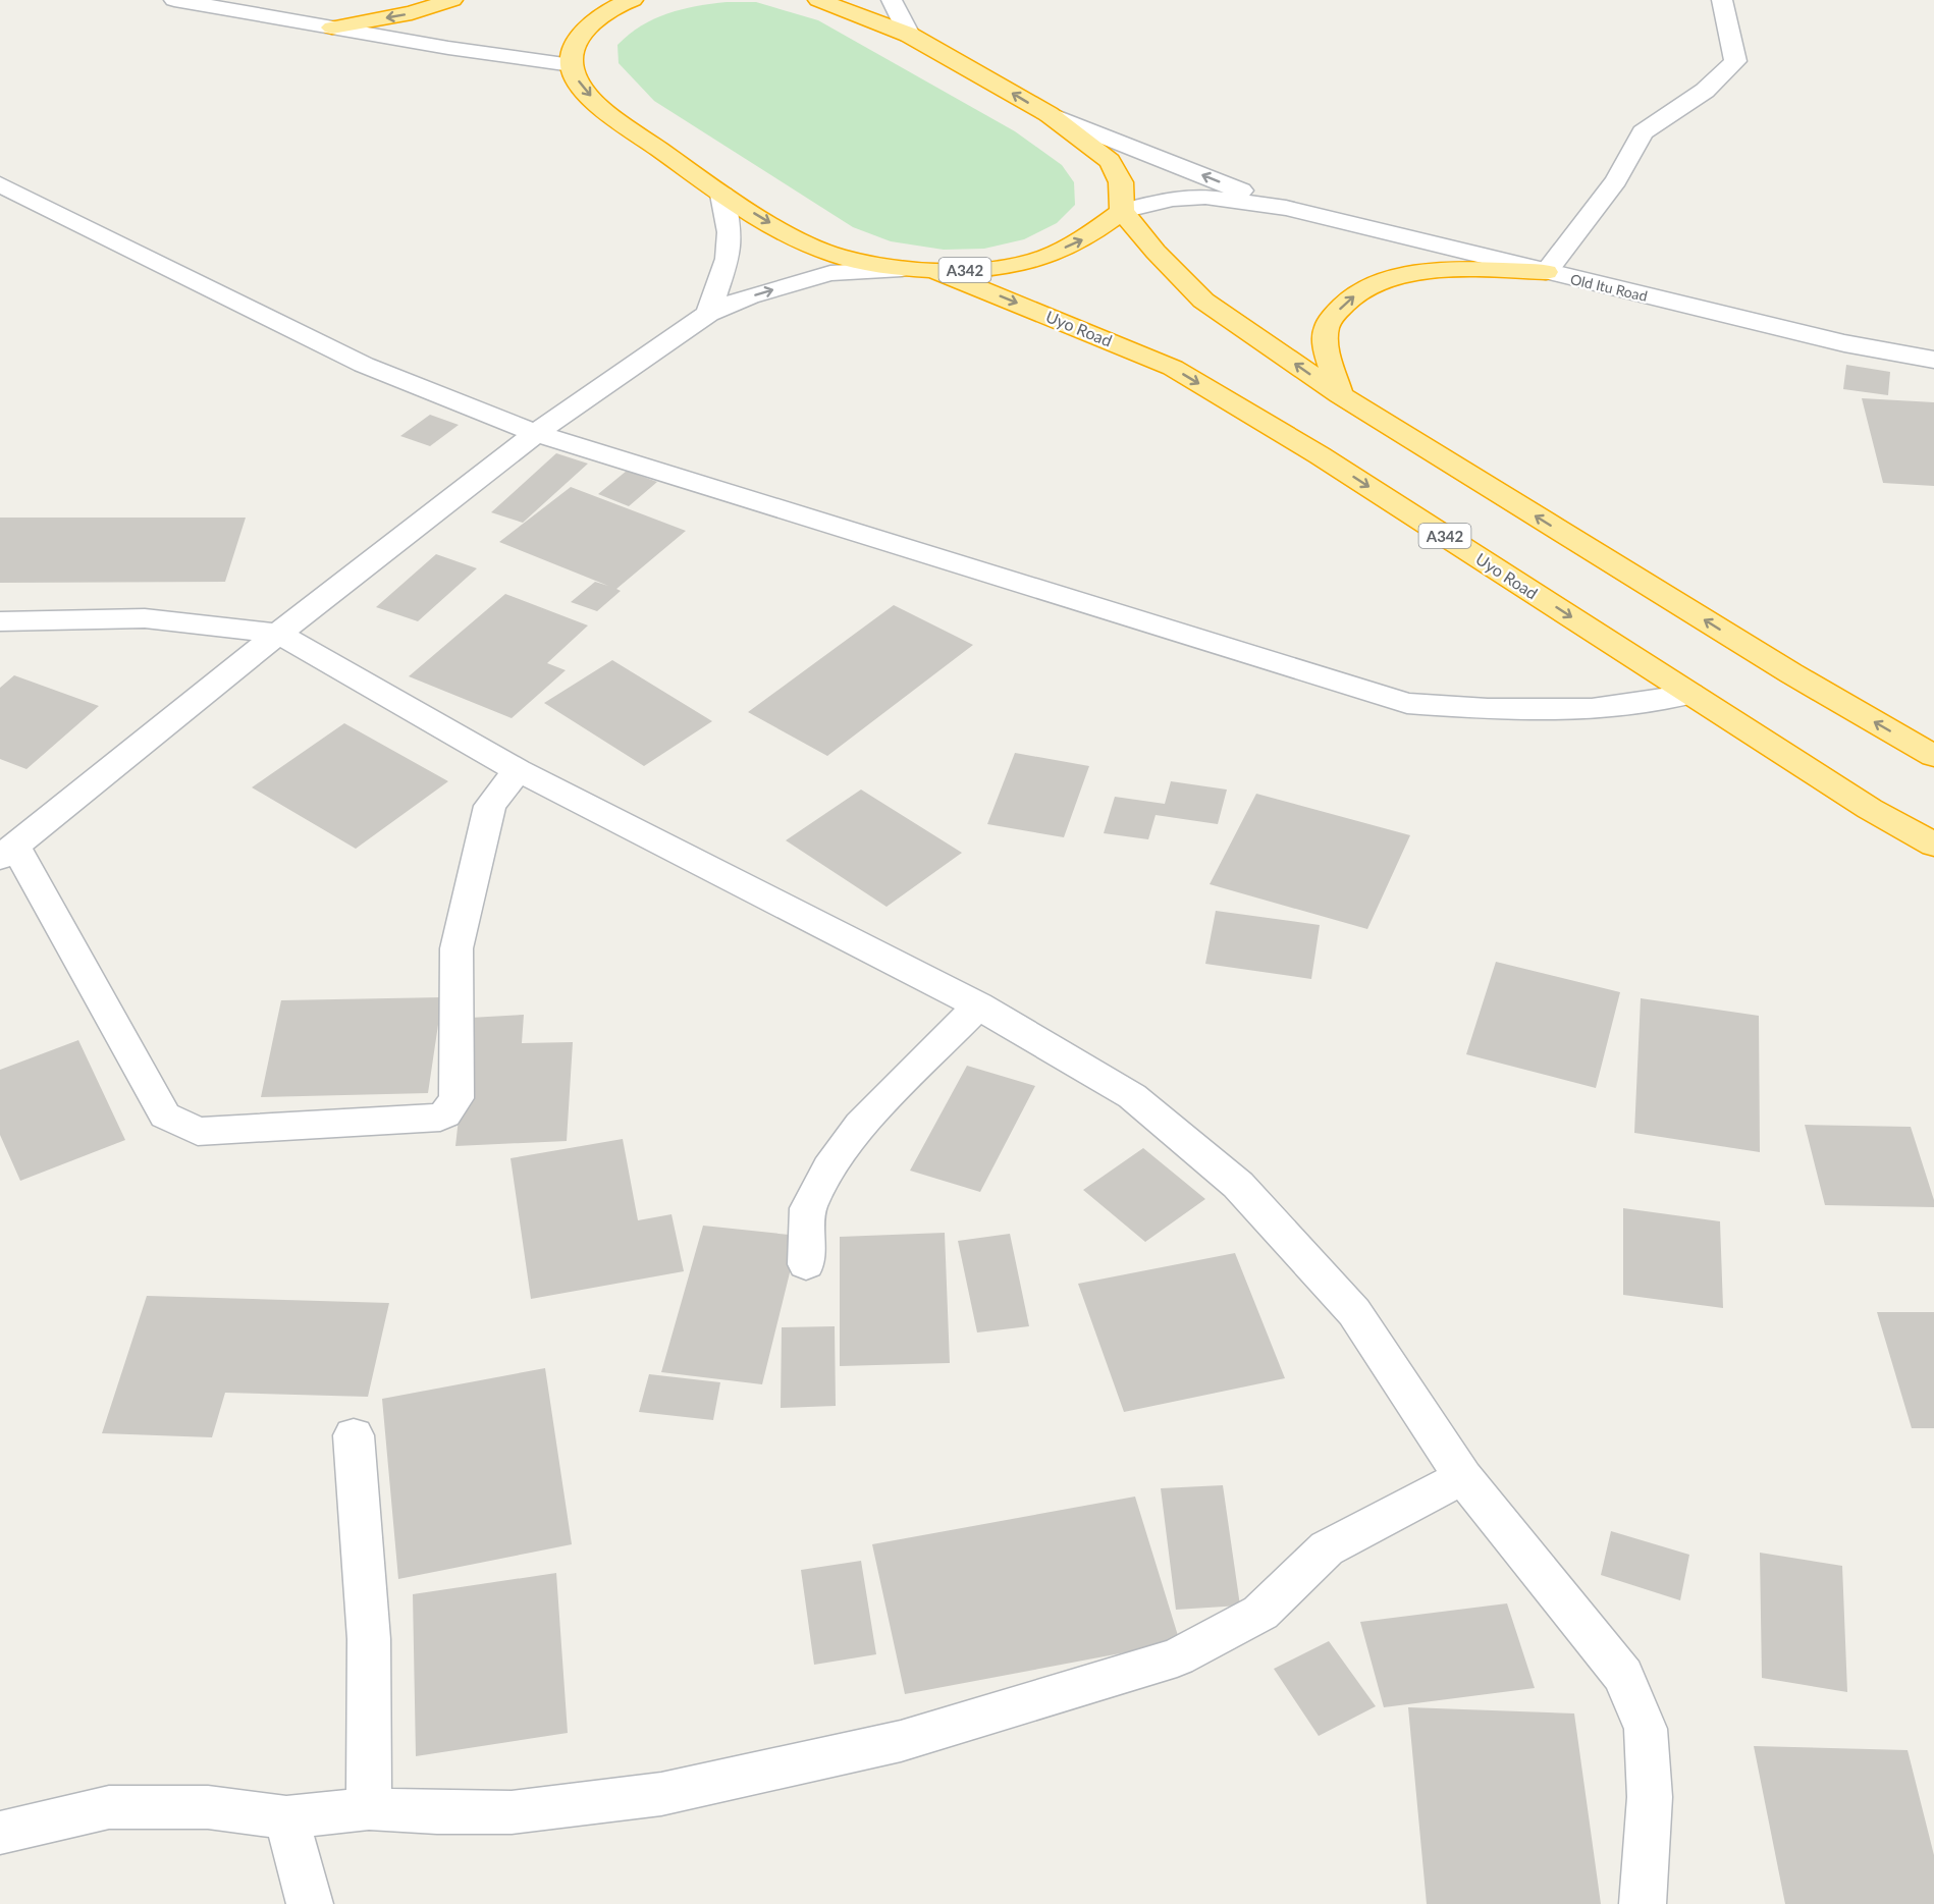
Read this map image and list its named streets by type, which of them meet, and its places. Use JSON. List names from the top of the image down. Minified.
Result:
{"streets":{"highway":["A342","Uyo Road"],"street":["Old Itu Road"]},"crossings":[["A342","Uyo Road"]]}
